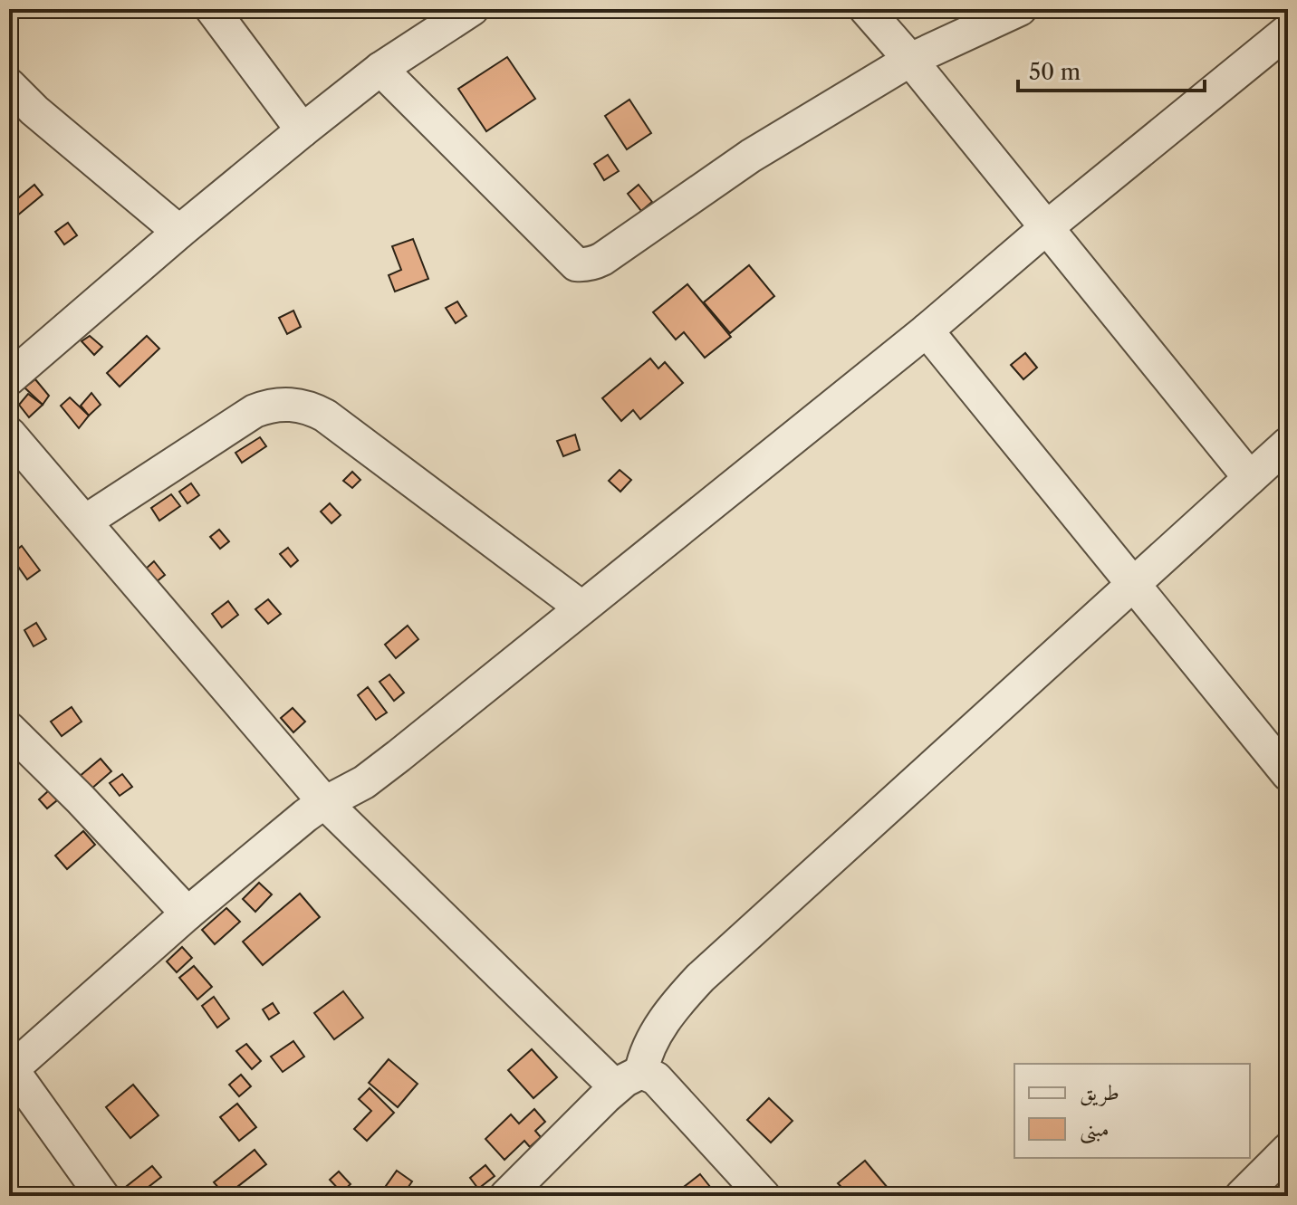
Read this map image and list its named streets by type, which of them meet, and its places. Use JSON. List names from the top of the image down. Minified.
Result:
{"legend":["طريق","مبنى"],"scale_bar":"50 m"}
